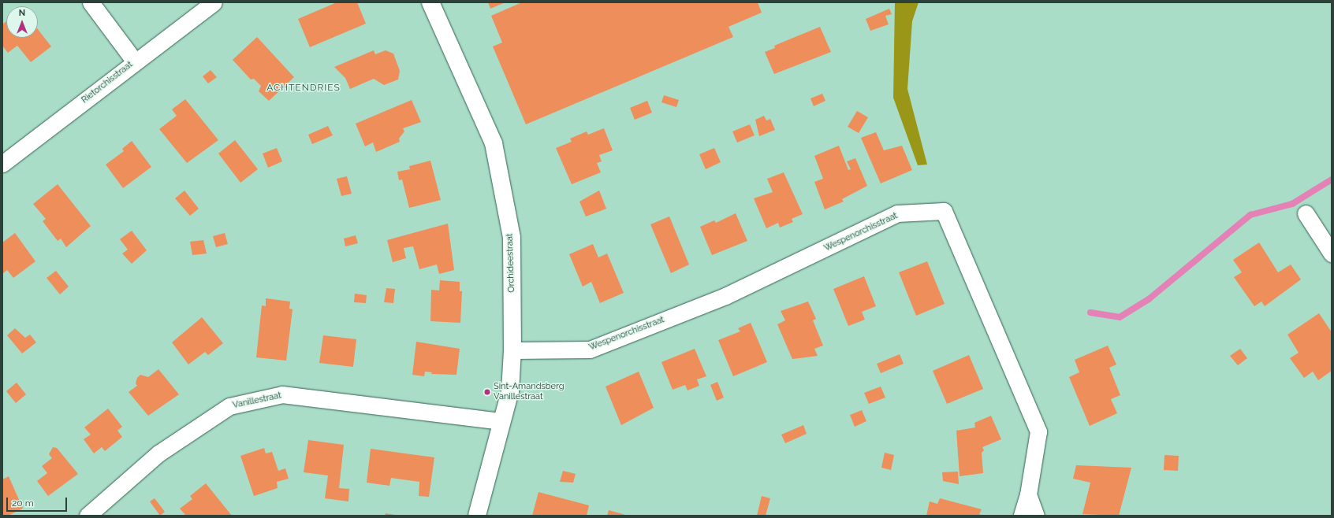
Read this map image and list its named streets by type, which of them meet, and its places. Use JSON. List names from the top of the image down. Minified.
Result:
{"streets":{"street":["Rietorchisstraat","Wespenorchisstraat","Orchideestraat","Vanillestraat"]},"crossings":[["Wespenorchisstraat","Orchideestraat"],["Orchideestraat","Vanillestraat"]],"districts":["ACHTENDRIES"],"places":["Sint-Amandsberg Vanillestraat"],"scale_bar":"20 m","north":"top"}
